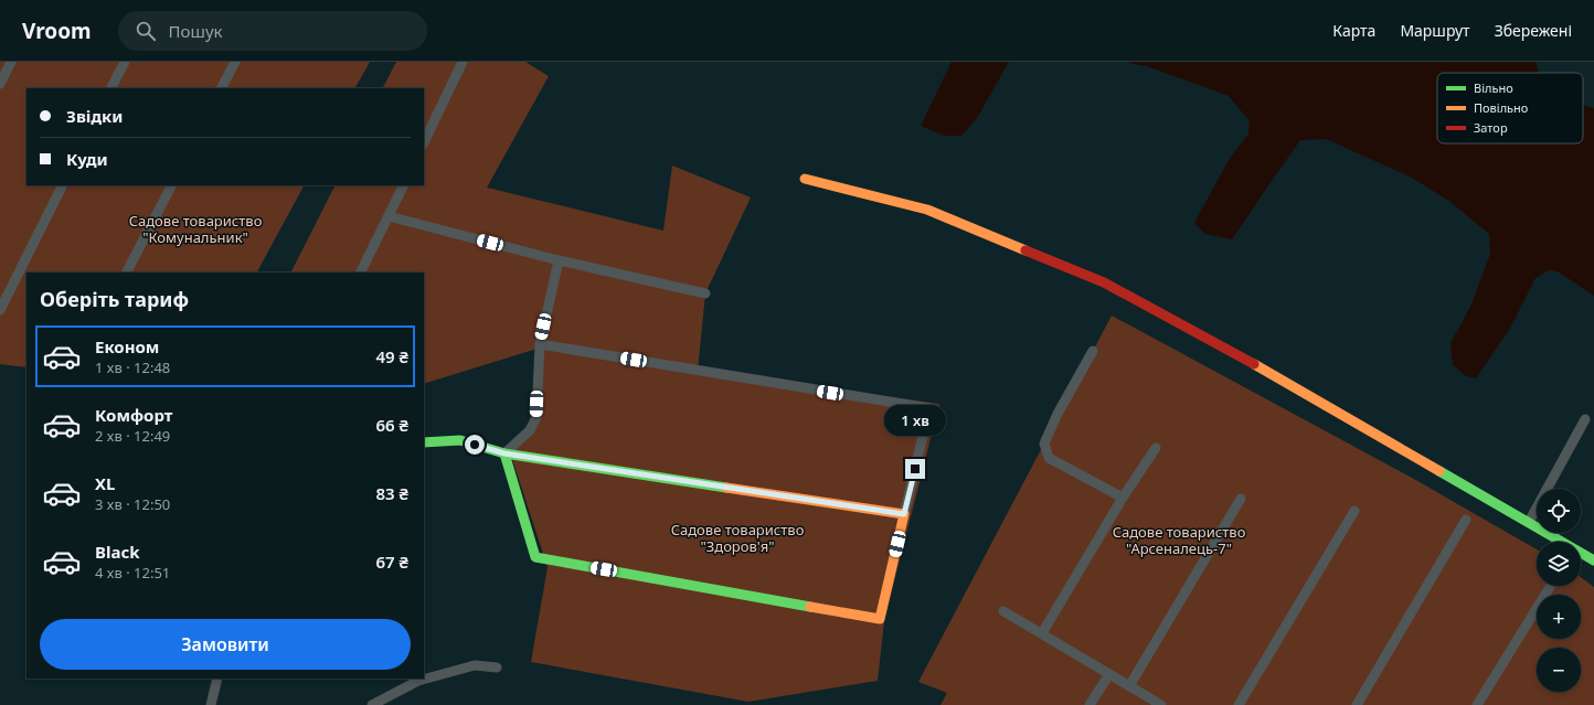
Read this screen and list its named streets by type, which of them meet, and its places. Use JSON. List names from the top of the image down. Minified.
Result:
{"parks":["Садове товариство \"Комунальник\"","Садове товариство \"Здоров'я\"","Садове товариство \"Арсеналець-7\""],"legend":["Вільно","Повільно","Затор"],"page":{"header":"Vroom","search":"Пошук","nav":["Карта","Маршрут","Збережені"],"banner":["Звідки","Куди"],"heading":"Оберіть тариф","list":[{"name":"Економ","note":"1 хв · 12:48","value":"49 ₴"},{"name":"Комфорт","note":"2 хв · 12:49","value":"66 ₴"},{"name":"XL","note":"3 хв · 12:50","value":"83 ₴"},{"name":"Black","note":"4 хв · 12:51","value":"67 ₴"}],"bubble":"1 хв","map_buttons":["+","−"],"buttons":"Замовити"}}
